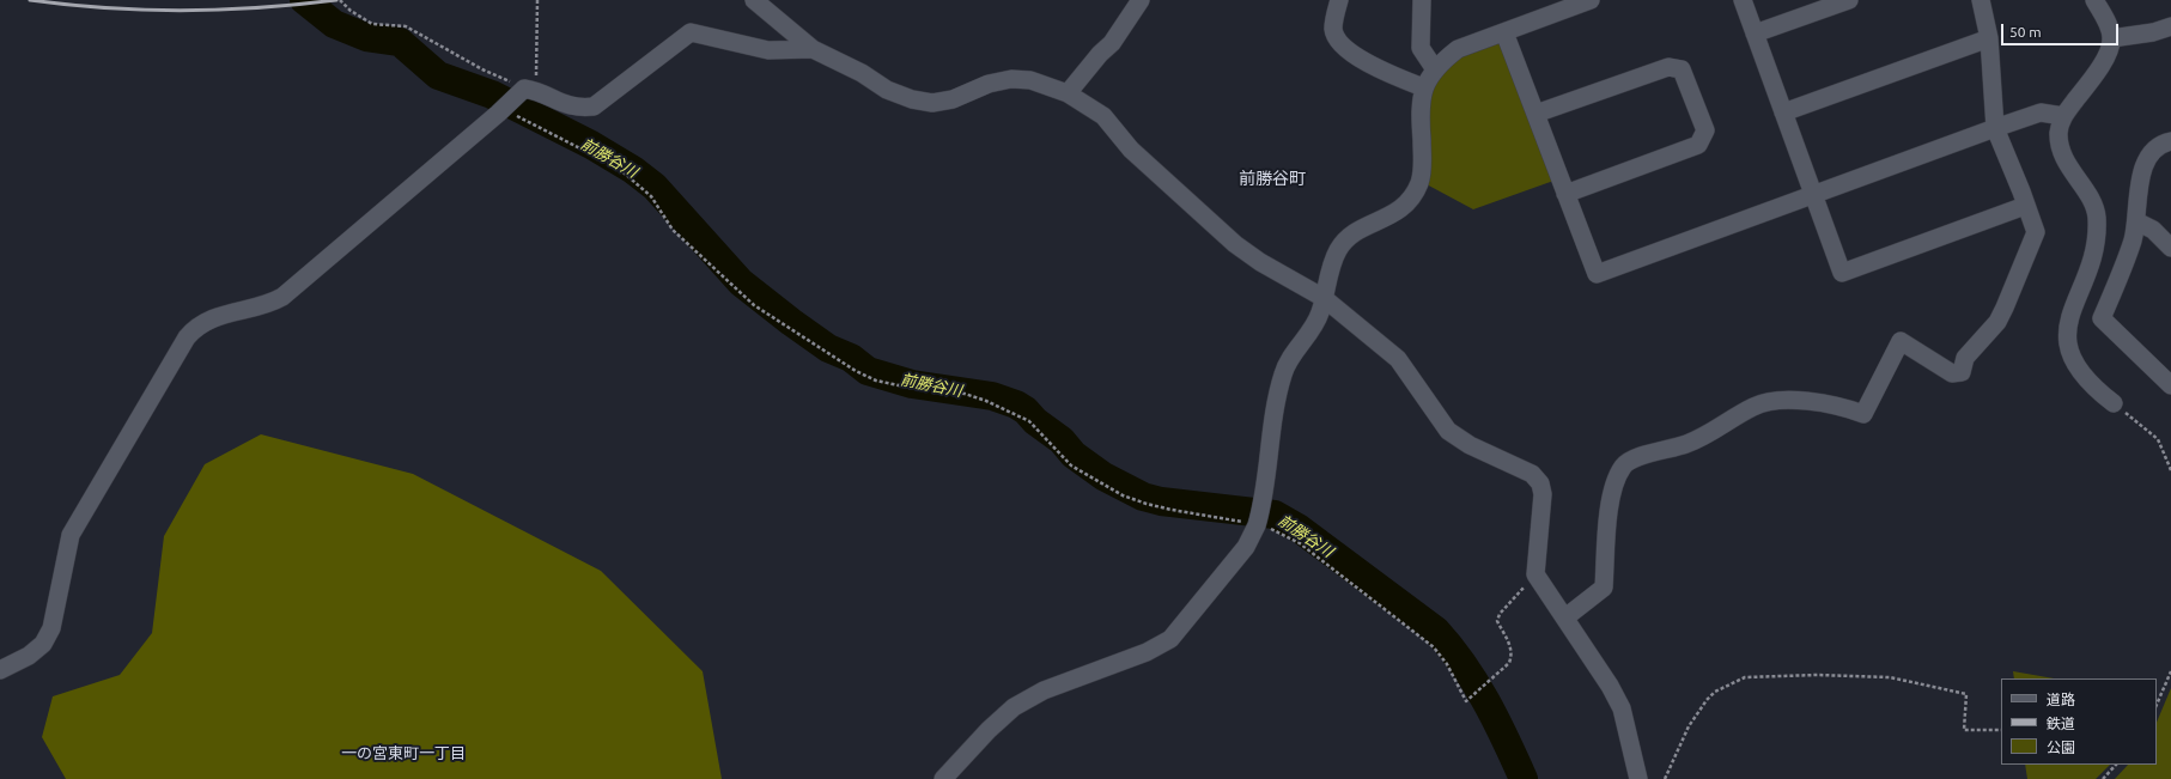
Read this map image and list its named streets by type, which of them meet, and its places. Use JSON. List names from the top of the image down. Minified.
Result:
{"districts":["前勝谷町","一の宮東町一丁目"],"water":["前勝谷川"],"legend":["道路","鉄道","公園"],"scale_bar":"50 m"}
